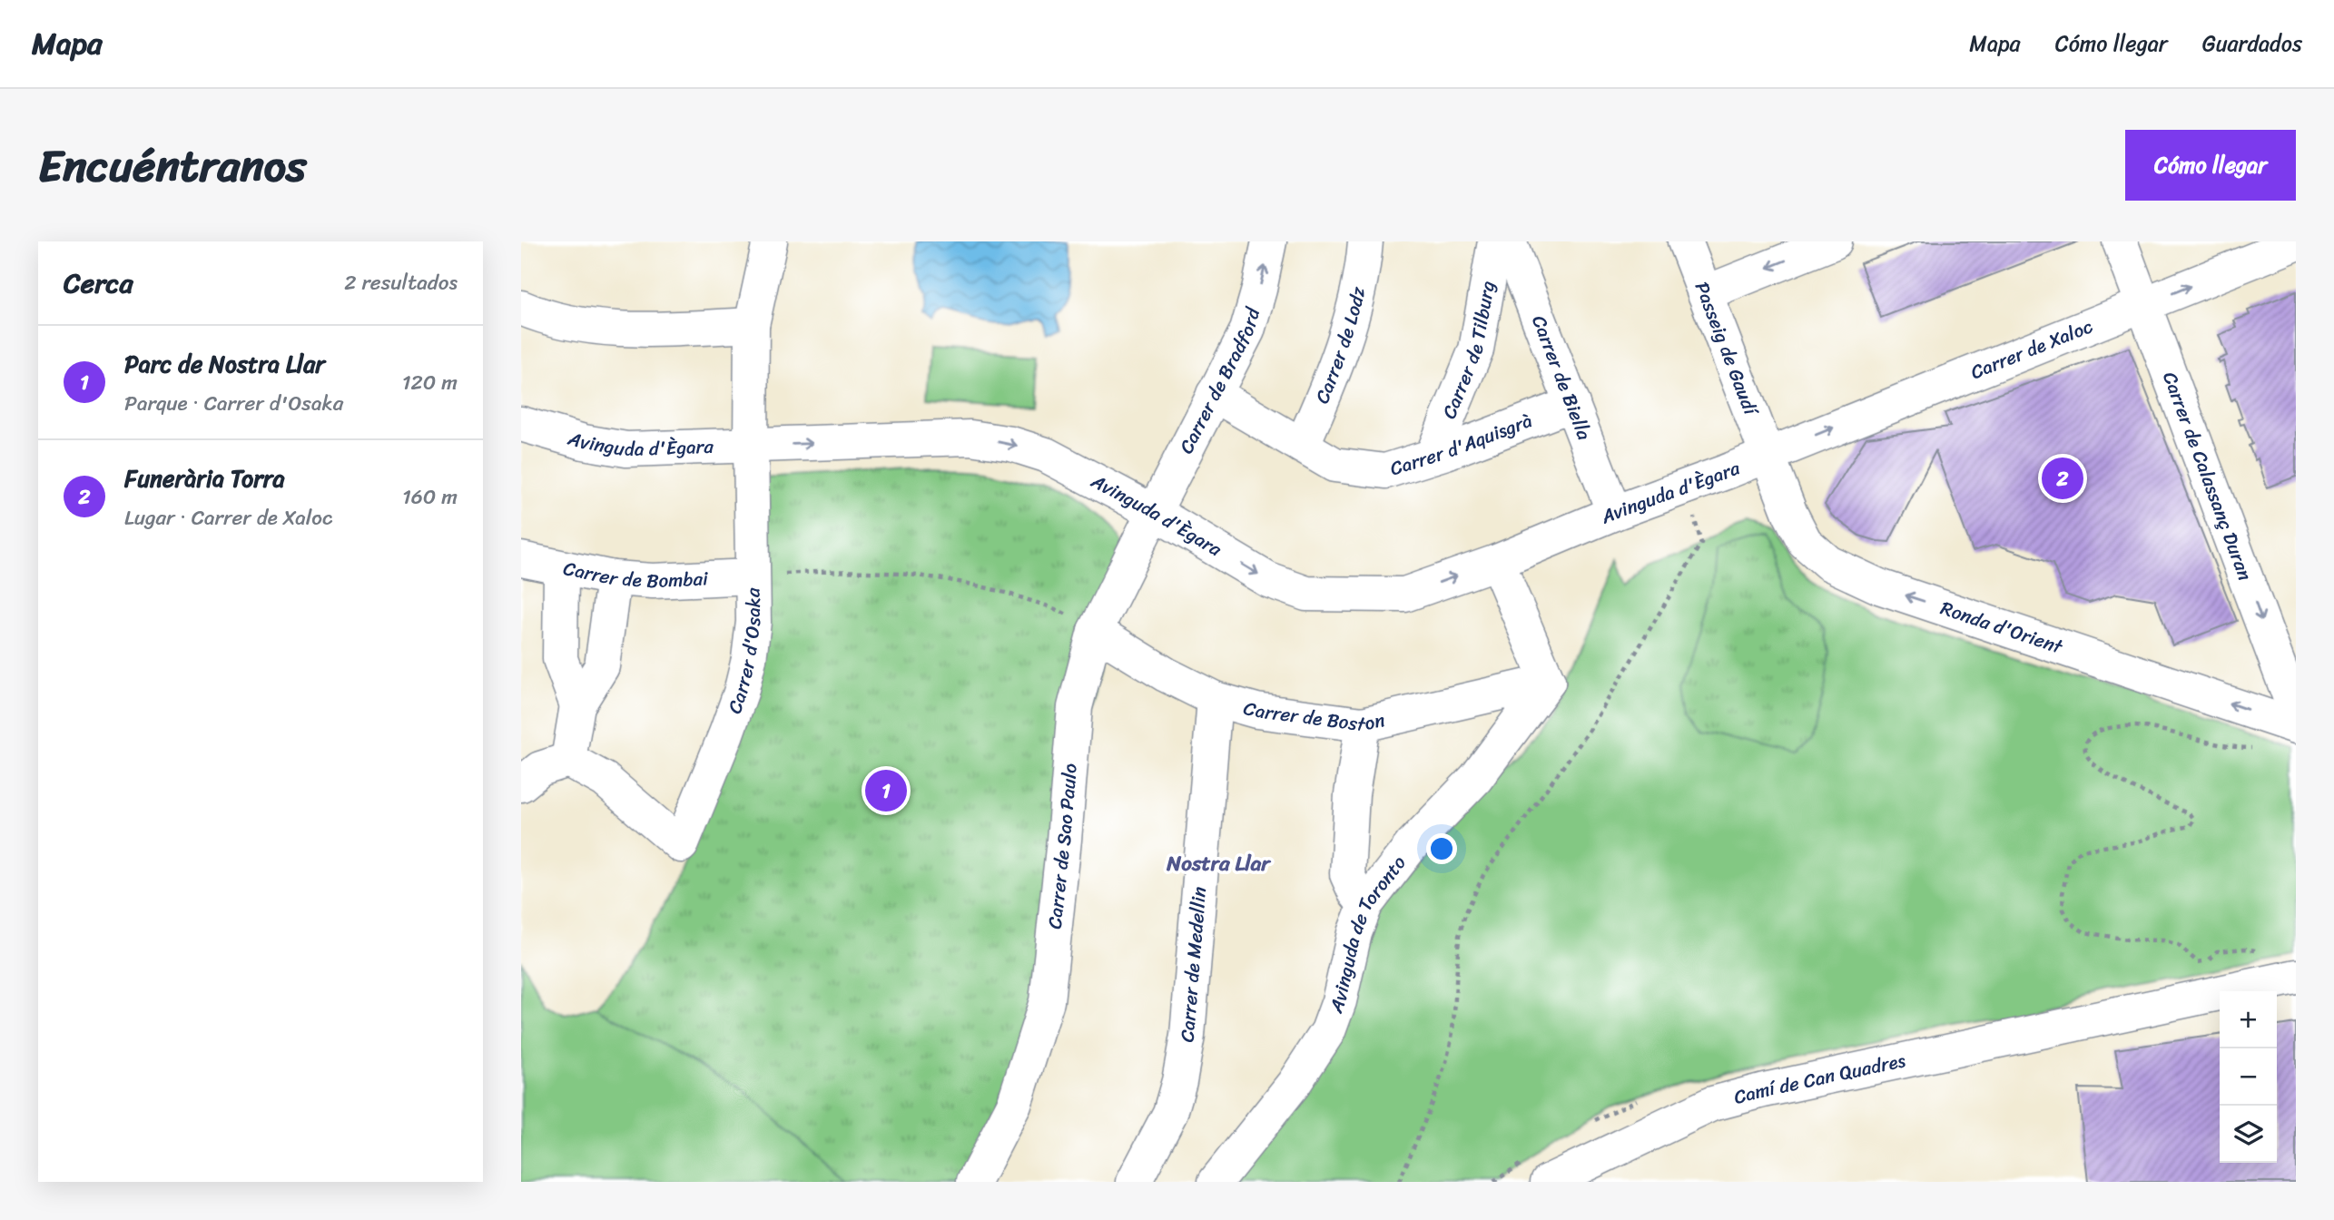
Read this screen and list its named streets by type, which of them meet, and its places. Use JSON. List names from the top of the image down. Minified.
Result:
{"streets":{"street":["Carrer de Lodz","Passeig de Gaudí","Carrer de Tilburg","Carrer de Xaloc","Carrer de Biella","Carrer de Bradford","Avinguda d'Ègara","Carrer d'Aquisgrà","Carrer de Calassanç Duran","Carrer de Bombai","Ronda d'Orient","Carrer d'Osaka","Carrer de Boston","Carrer de Sao Paulo","Avinguda de Toronto","Carrer de Medellin","Camí de Can Quadres"]},"crossings":[["Carrer de Lodz","Carrer d'Aquisgrà"],["Passeig de Gaudí","Carrer de Xaloc"],["Passeig de Gaudí","Avinguda d'Ègara"],["Passeig de Gaudí","Ronda d'Orient"],["Carrer de Tilburg","Carrer d'Aquisgrà"],["Carrer de Xaloc","Avinguda d'Ègara"],["Carrer de Xaloc","Carrer de Calassanç Duran"],["Carrer de Xaloc","Ronda d'Orient"],["Carrer de Biella","Avinguda d'Ègara"],["Carrer de Biella","Carrer d'Aquisgrà"],["Carrer de Bradford","Avinguda d'Ègara"],["Carrer de Bradford","Carrer d'Aquisgrà"],["Carrer de Bradford","Carrer de Sao Paulo"],["Avinguda d'Ègara","Ronda d'Orient"],["Avinguda d'Ègara","Carrer d'Osaka"],["Avinguda d'Ègara","Carrer de Sao Paulo"],["Carrer de Bombai","Carrer d'Osaka"],["Carrer de Boston","Carrer de Sao Paulo"],["Carrer de Boston","Avinguda de Toronto"],["Carrer de Boston","Carrer de Medellin"]],"one_way":["Carrer de Xaloc","Carrer de Bradford","Avinguda d'Ègara","Carrer de Calassanç Duran","Ronda d'Orient"],"districts":["Nostra Llar"],"page":{"header":"Mapa","nav":["Mapa","Cómo llegar","Guardados"],"title":"Encuéntranos","buttons":"Cómo llegar","heading":["Cerca","2 resultados"],"list":[{"mark":"1","name":"Parc de Nostra Llar","note":"Parque · Carrer d'Osaka","value":"120 m"},{"mark":"2","name":"Funerària Torra","note":"Lugar · Carrer de Xaloc","value":"160 m"}],"pins":["2","1"],"map_buttons":["+","−"]}}
